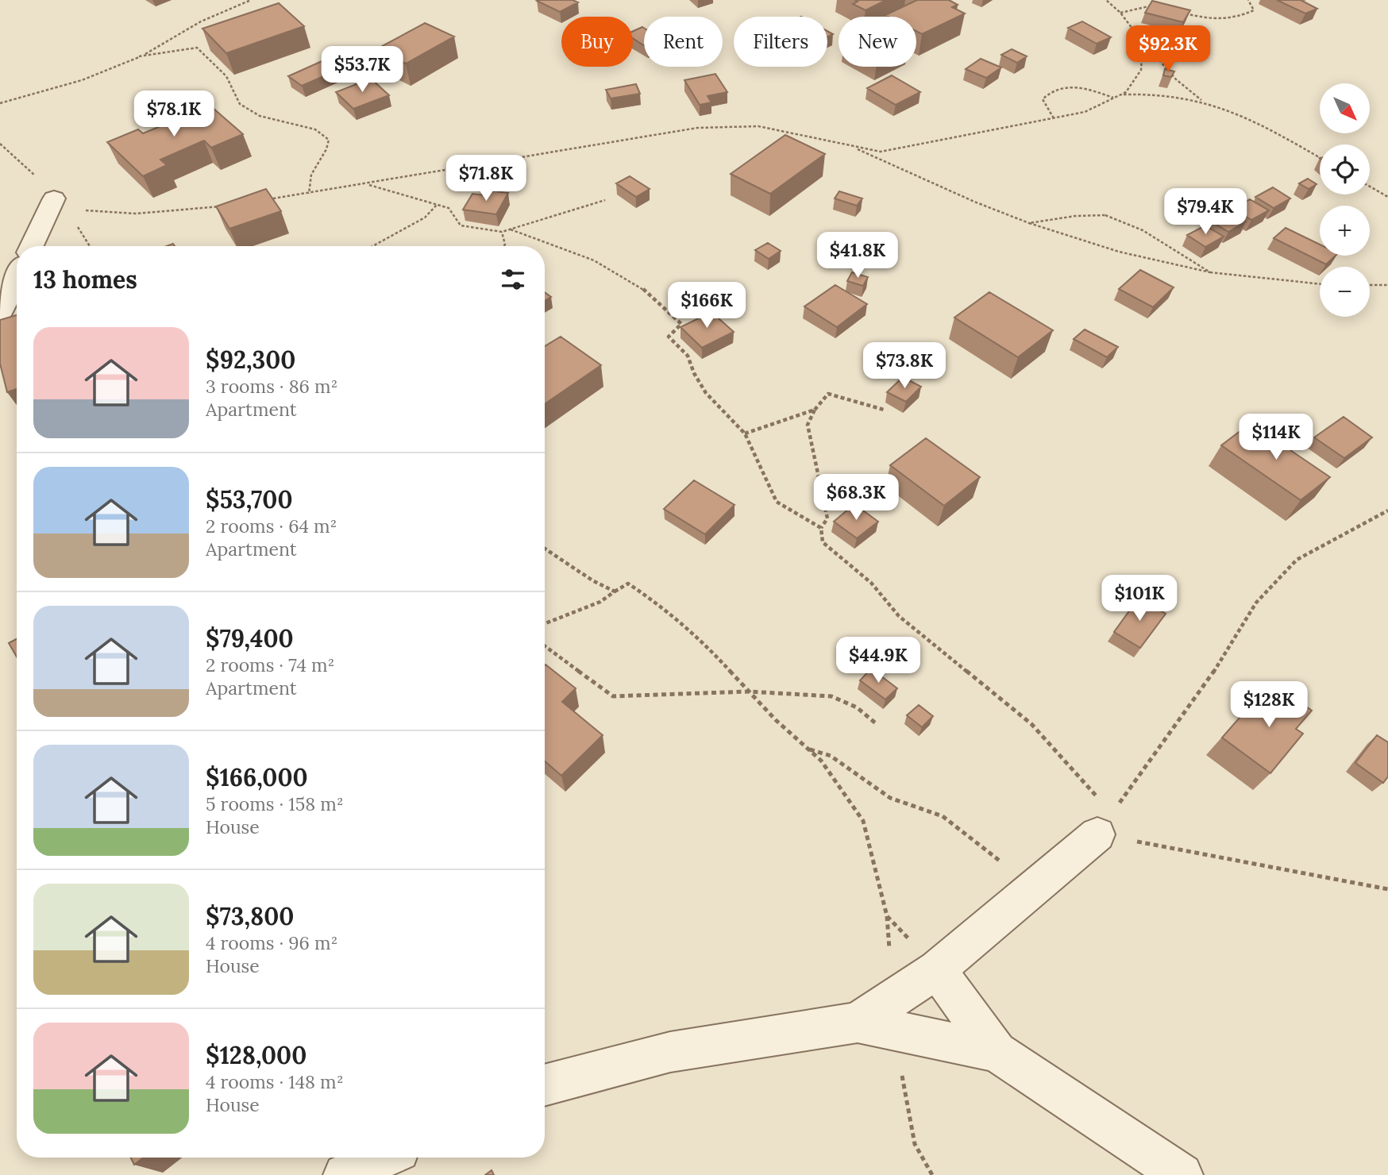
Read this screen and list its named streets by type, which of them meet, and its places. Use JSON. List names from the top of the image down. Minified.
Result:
{"north":"bottom right","page":{"chip":["Buy","Rent","Filters","New"],"price":["$92.3K","$53.7K","$78.1K","$71.8K","$79.4K","$41.8K","$166K","$73.8K","$114K","$68.3K","$101K","$44.9K","$128K"],"map_buttons":["+","−"],"heading":"13 homes","list":[{"name":"$92,300","note":"3 rooms · 86 m² · Apartment"},{"name":"$53,700","note":"2 rooms · 64 m² · Apartment"},{"name":"$79,400","note":"2 rooms · 74 m² · Apartment"},{"name":"$166,000","note":"5 rooms · 158 m² · House"},{"name":"$73,800","note":"4 rooms · 96 m² · House"},{"name":"$128,000","note":"4 rooms · 148 m² · House"}]}}
